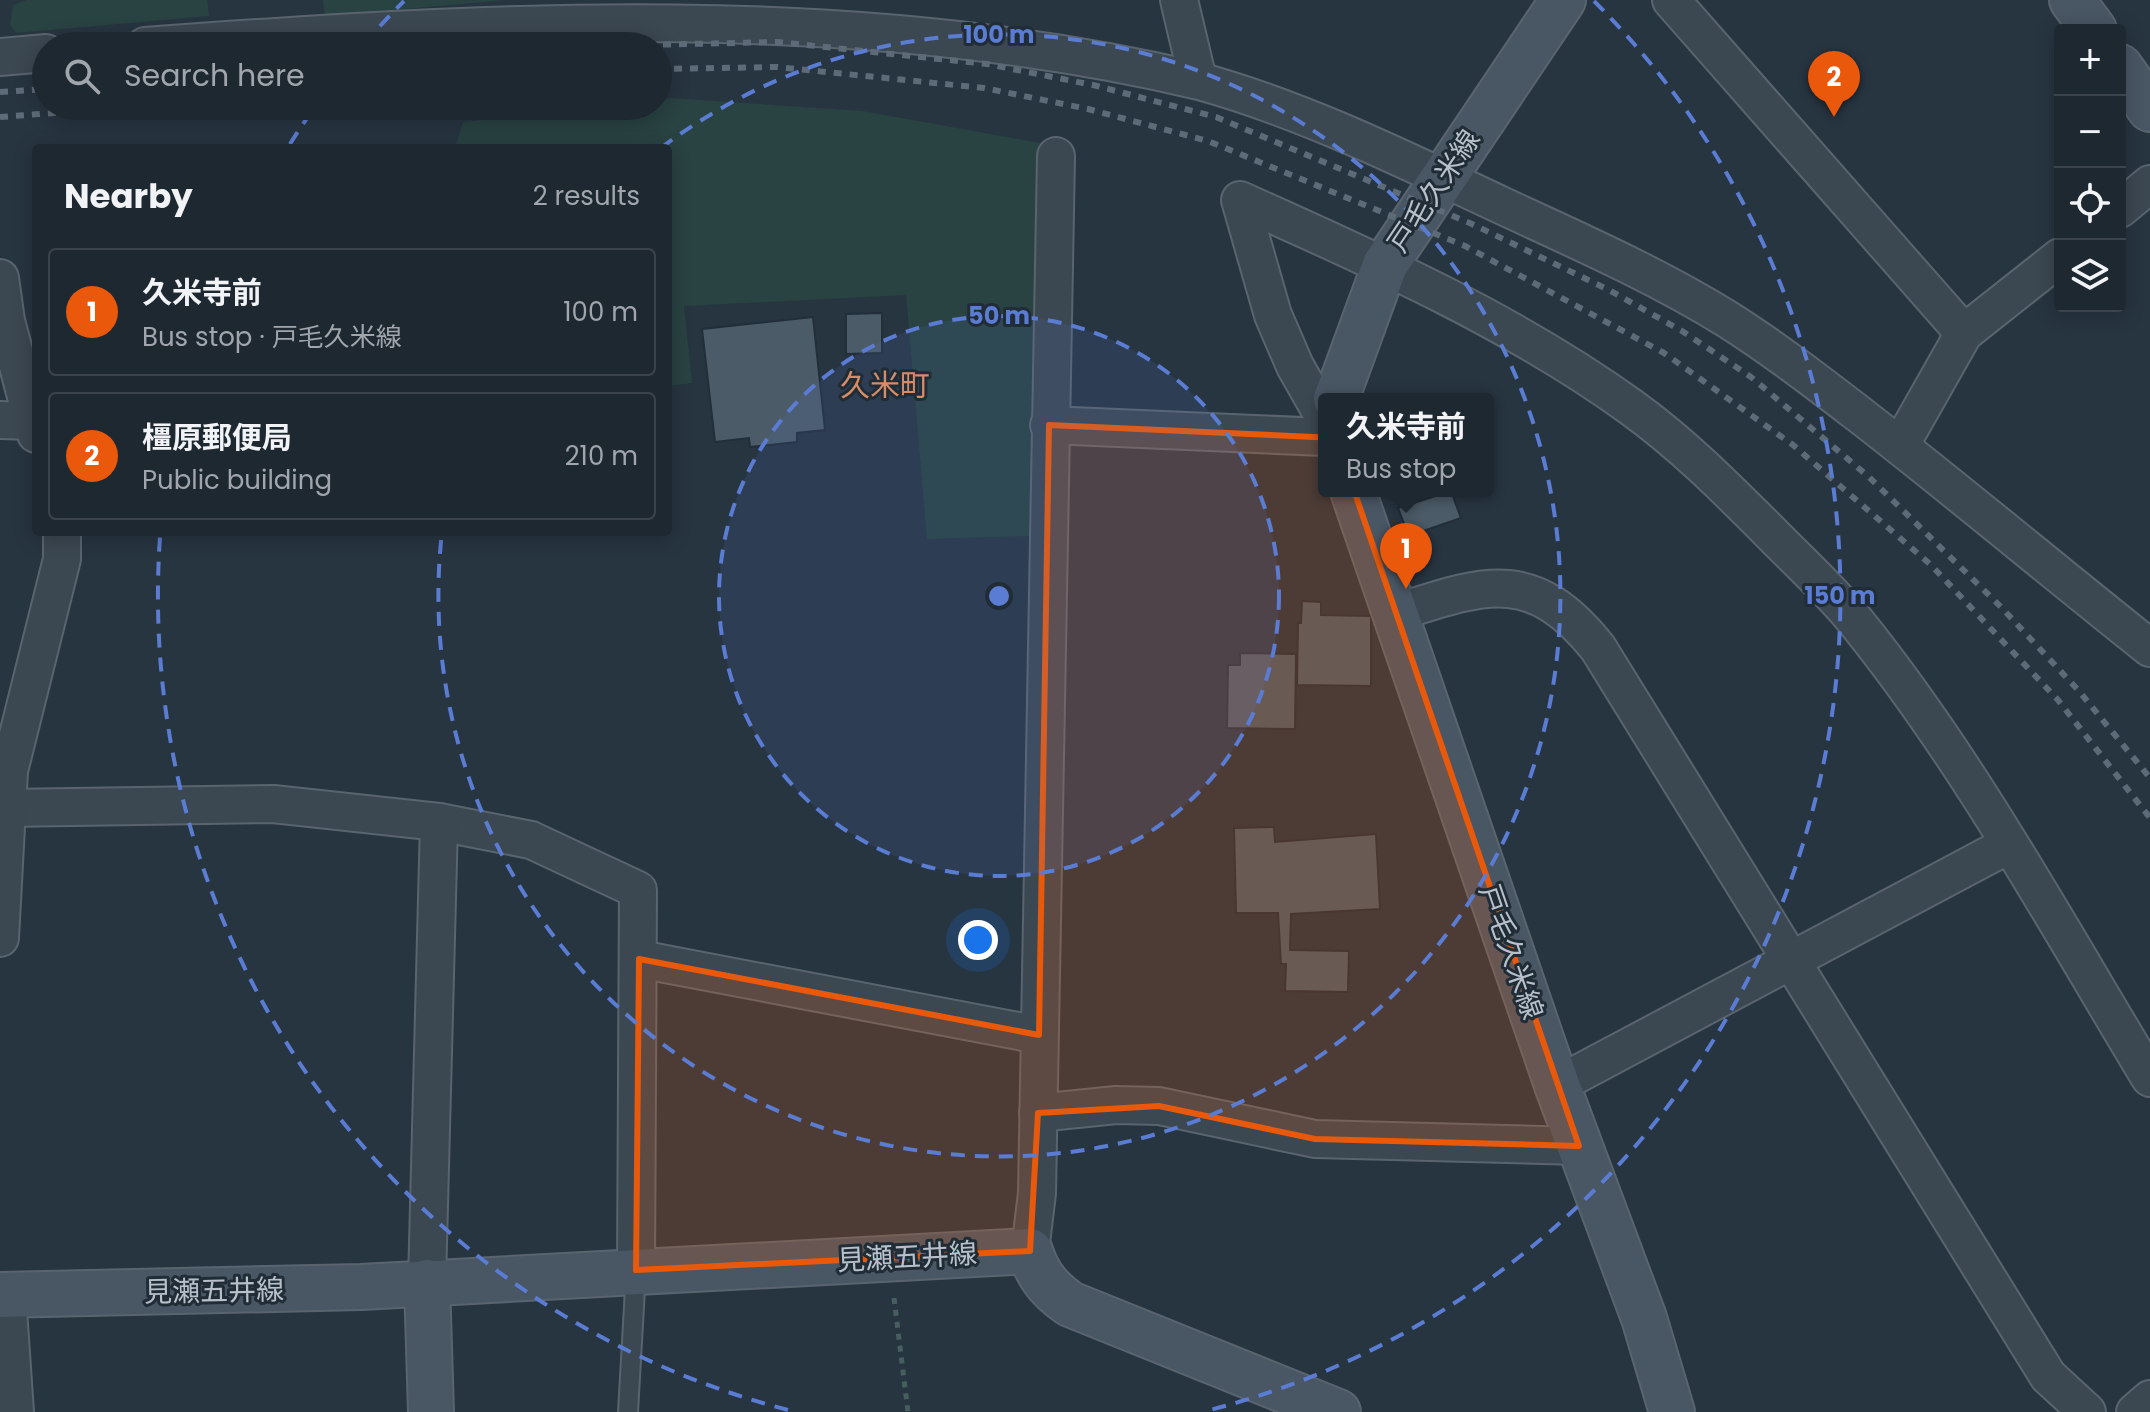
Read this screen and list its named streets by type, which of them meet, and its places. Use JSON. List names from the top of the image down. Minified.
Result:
{"streets":{"main road":["戸毛久米線","見瀬五井線"]},"districts":["久米町"],"page":{"map_buttons":["+","−"],"search":"Search here","pins":["2","1"],"heading":["Nearby","2 results"],"list":[{"mark":"1","name":"久米寺前","note":"Bus stop · 戸毛久米線","value":"100 m"},{"mark":"2","name":"橿原郵便局","note":"Public building","value":"210 m"}],"popup":["久米寺前","Bus stop"]},"rings":["100 m","50 m","150 m"]}
